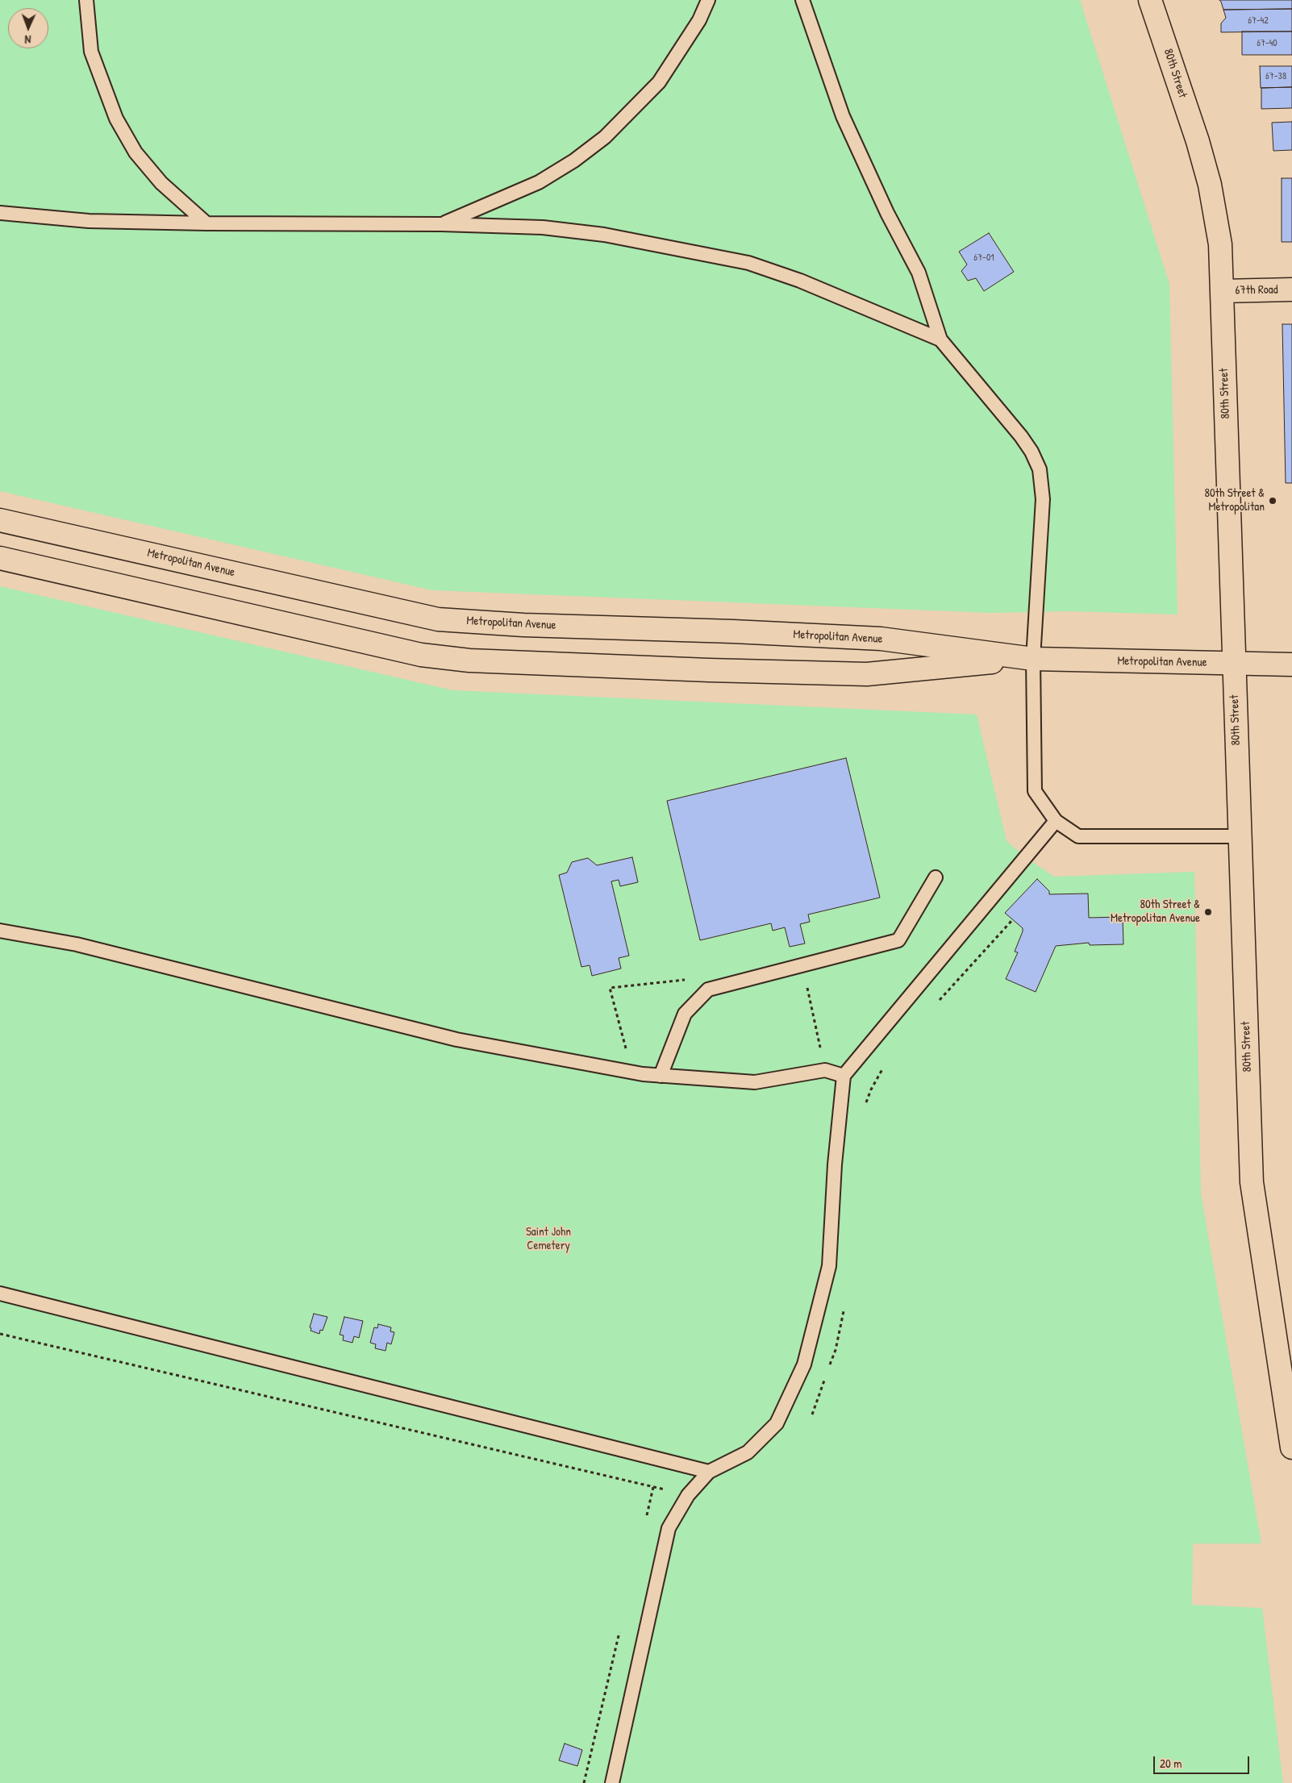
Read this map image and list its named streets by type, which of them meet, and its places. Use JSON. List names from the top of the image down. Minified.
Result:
{"streets":{"main road":["80th Street","67th Road","Metropolitan Avenue"]},"crossings":[["80th Street","67th Road"],["80th Street","Metropolitan Avenue"]],"parks":["Saint John Cemetery"],"places":["80th Street & Metropolitan","80th Street & Metropolitan Avenue"],"house_numbers":["67-42","67-40","67-38","67-01"],"scale_bar":"20 m","north":"bottom"}
